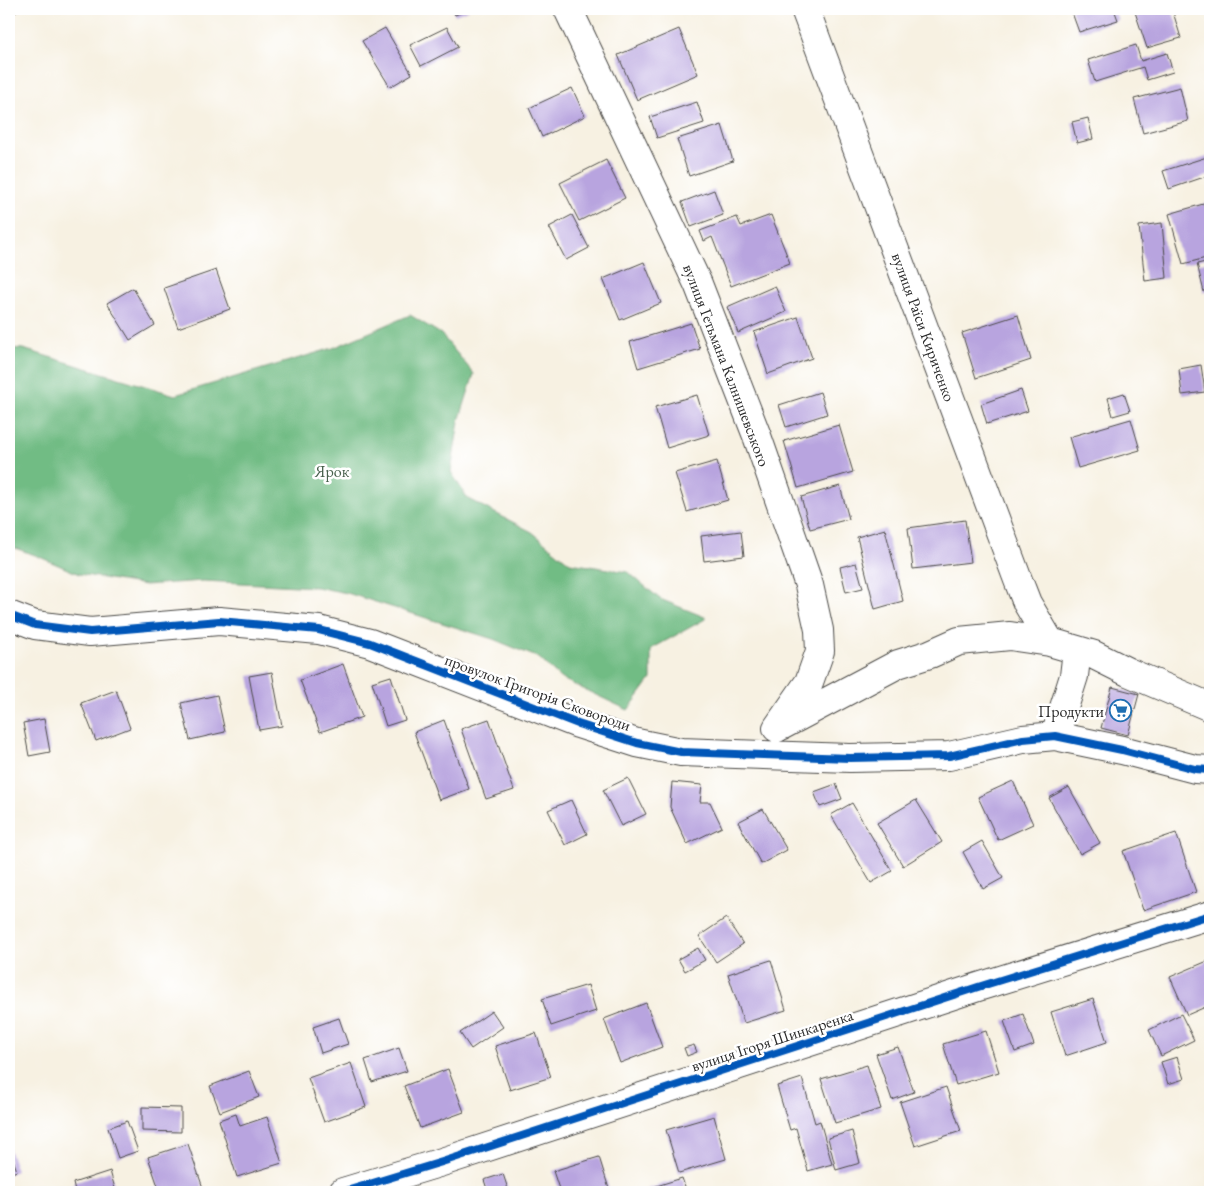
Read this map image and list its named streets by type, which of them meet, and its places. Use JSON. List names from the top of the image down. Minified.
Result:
{"streets":{"street":["вулиця Раїси Кириченко","вулиця Гетьмана Калнишевського","провулок Григорія Сковороди","вулиця Ігоря Шинкаренка"]},"parks":["Ярок"],"places":{"supermarket":["Продукти"]}}
